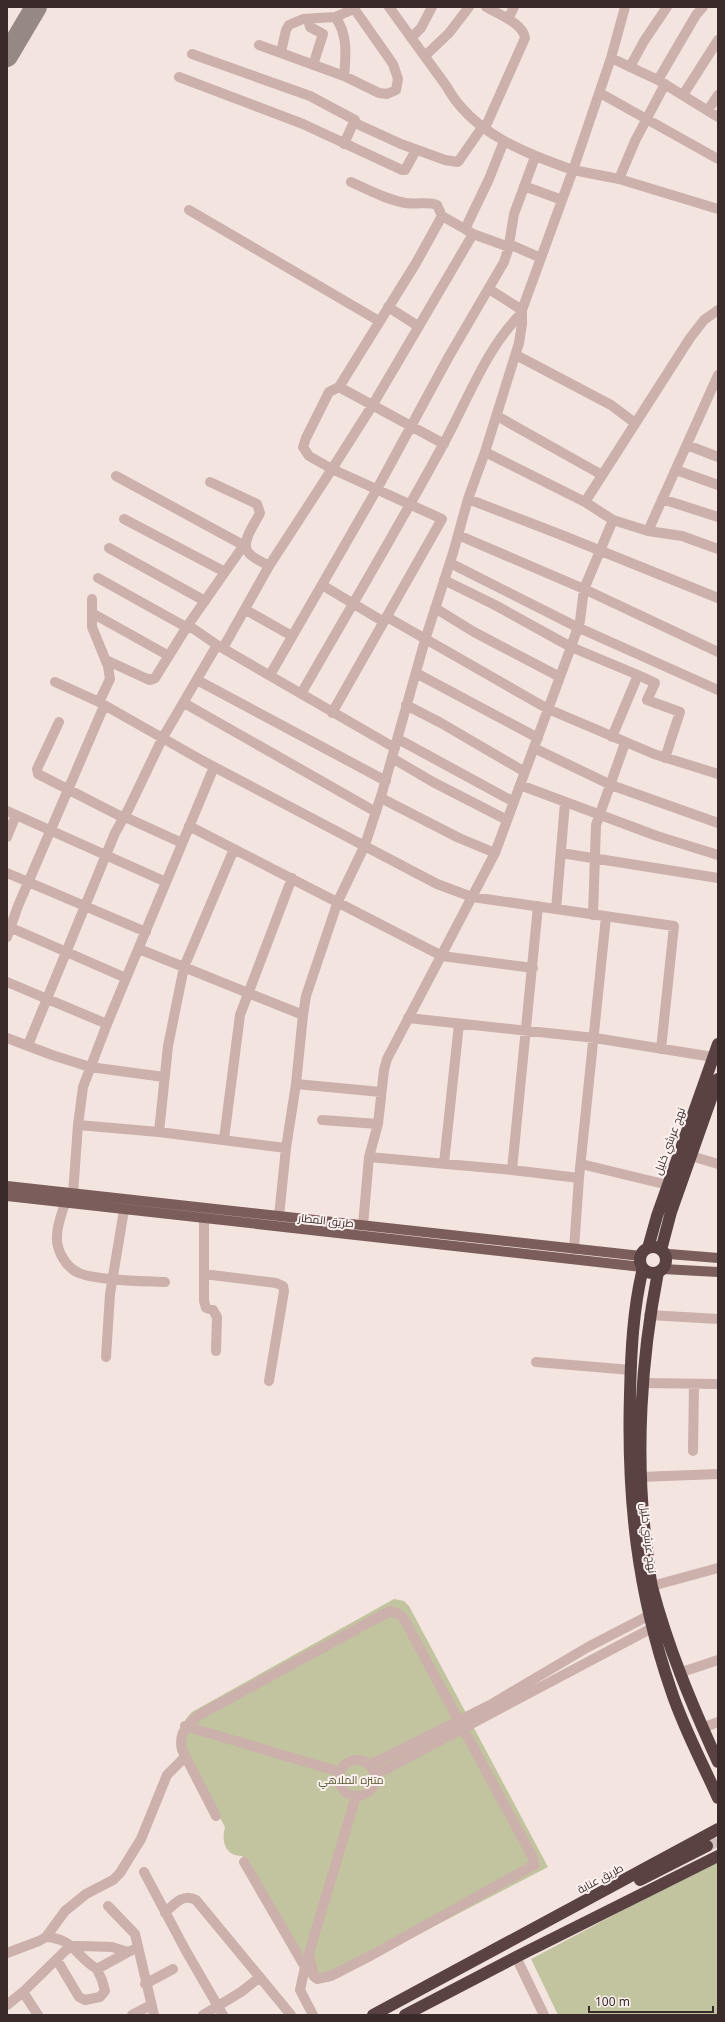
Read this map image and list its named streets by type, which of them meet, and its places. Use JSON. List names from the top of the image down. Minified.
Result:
{"streets":{"highway":["نهج عرشي خليل","طريق عنابة"],"main road":["طريق المطار"]},"crossings":[["نهج عرشي خليل","طريق المطار"]],"parks":["متنزه الملاهي"],"scale_bar":"100 m"}
